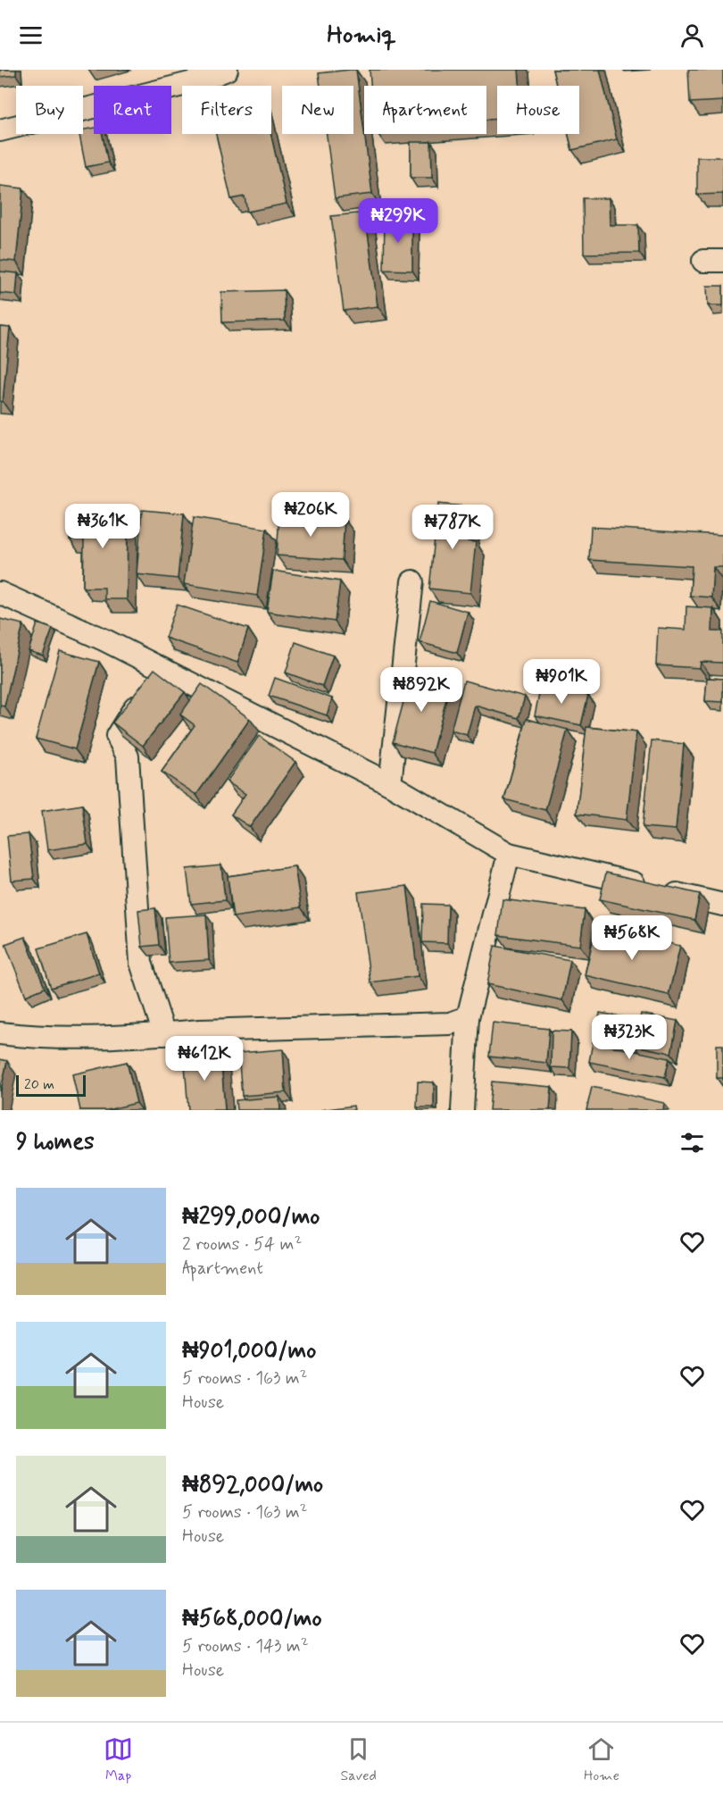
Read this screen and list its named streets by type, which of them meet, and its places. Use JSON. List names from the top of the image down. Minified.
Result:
{"scale_bar":"20 m","page":{"header":"Homiq","chip":["Buy","Rent","Filters","New","Apartment","House"],"price":["₦299K","₦206K","₦361K","₦787K","₦901K","₦892K","₦568K","₦323K","₦612K"],"scale":"20 m","heading":"9 homes","list":[{"name":"₦299,000/mo","note":"2 rooms · 54 m² · Apartment"},{"name":"₦901,000/mo","note":"5 rooms · 163 m² · House"},{"name":"₦892,000/mo","note":"5 rooms · 163 m² · House"},{"name":"₦568,000/mo","note":"5 rooms · 143 m² · House"}],"tabs":["Map","Saved","Home"]}}
